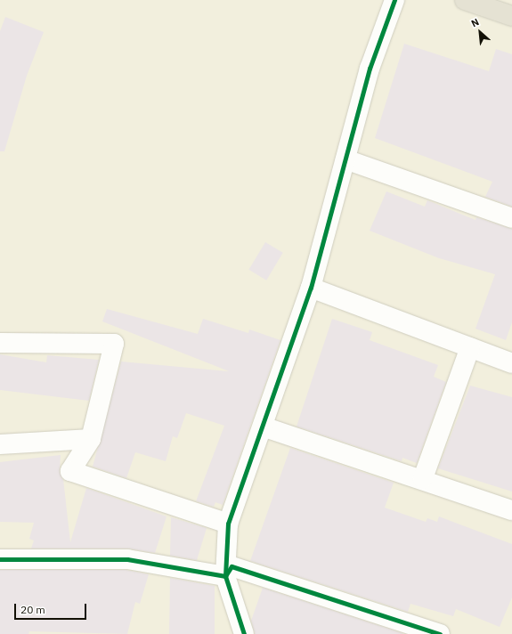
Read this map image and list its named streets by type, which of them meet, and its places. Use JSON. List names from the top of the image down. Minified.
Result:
{"scale_bar":"20 m","north":"top left"}
